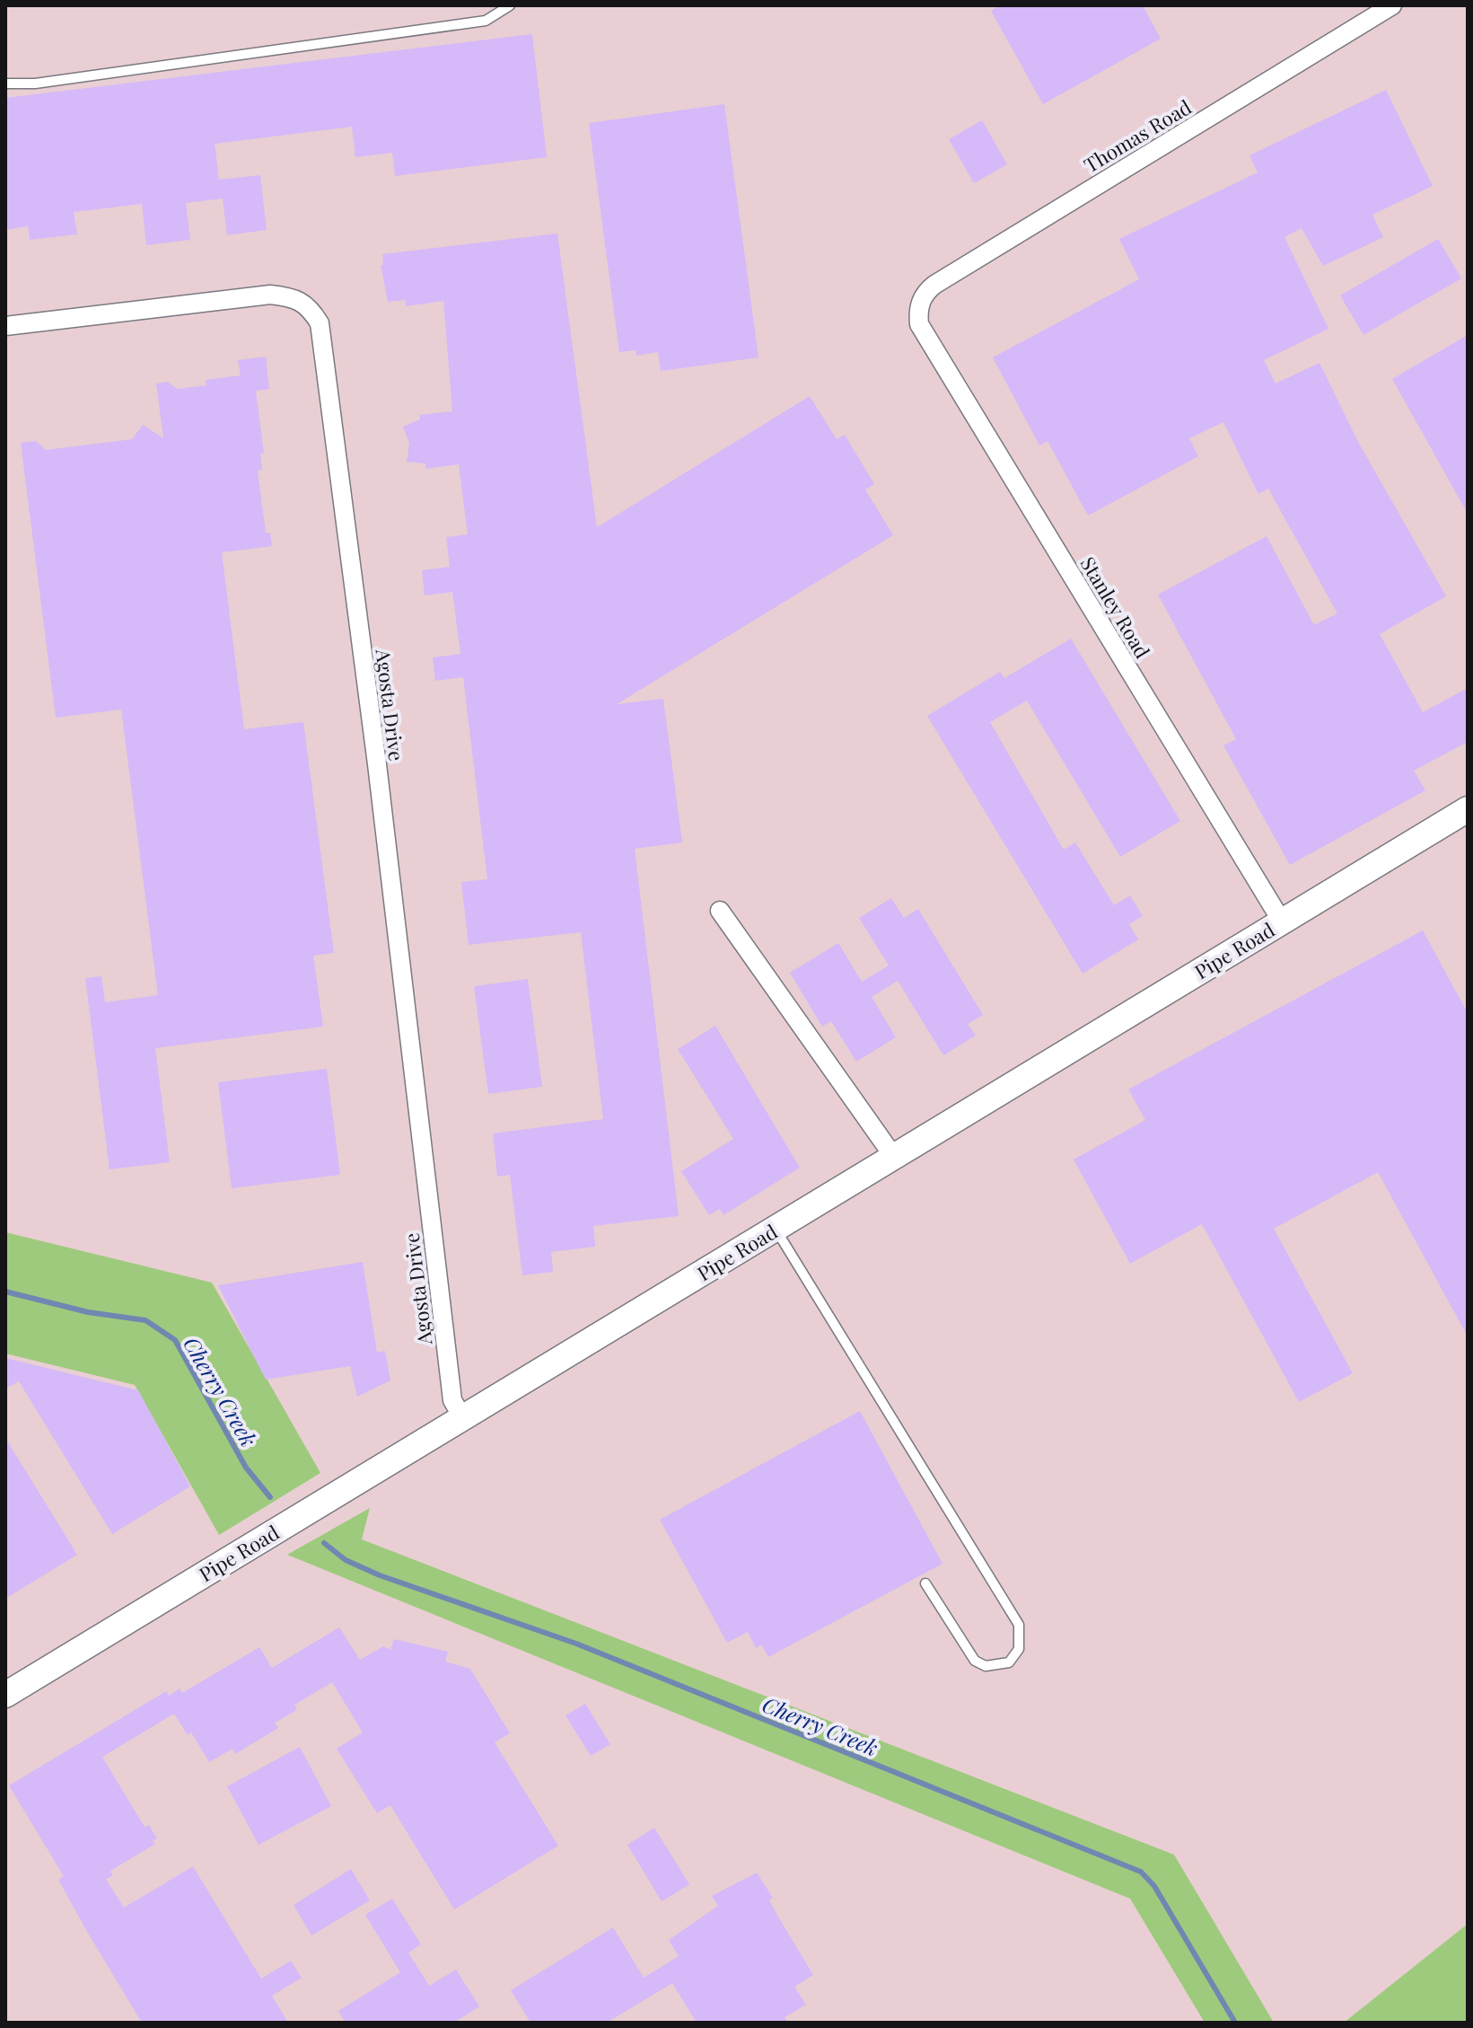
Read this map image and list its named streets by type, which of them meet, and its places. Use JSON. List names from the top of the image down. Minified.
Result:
{"streets":{"street":["Thomas Road","Stanley Road","Agosta Drive","Pipe Road"]},"crossings":[["Thomas Road","Stanley Road"],["Stanley Road","Pipe Road"],["Agosta Drive","Pipe Road"]],"water":["Cherry Creek"]}
